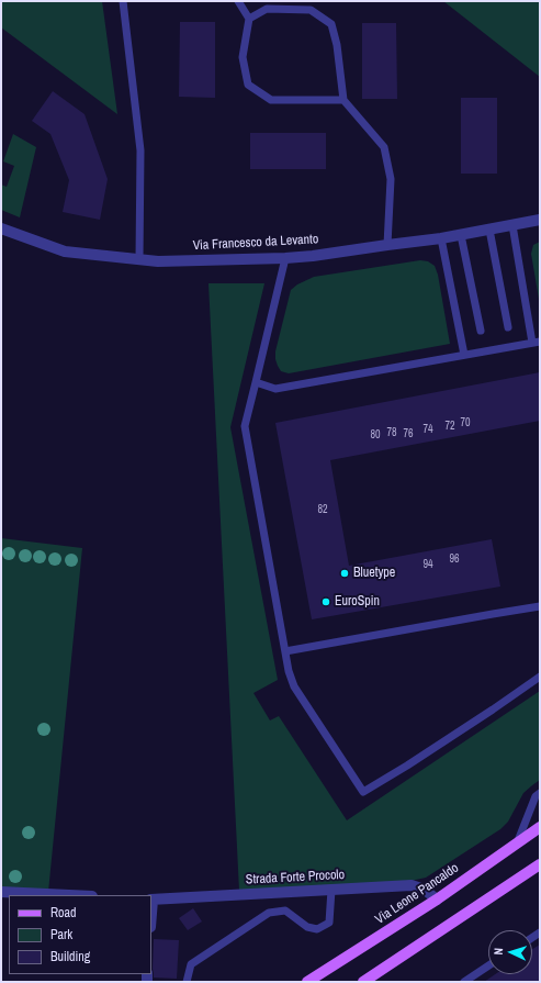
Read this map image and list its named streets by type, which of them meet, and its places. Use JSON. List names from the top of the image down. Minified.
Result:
{"streets":{"main road":["Via Leone Pancaldo"],"street":["Via Francesco da Levanto","Strada Forte Procolo"]},"crossings":[["Strada Forte Procolo","Via Leone Pancaldo"]],"places":["Bluetype","EuroSpin"],"house_numbers":["70","72","74","78","76","80","82","96","94"],"legend":["Road","Park","Building"],"north":"left"}
